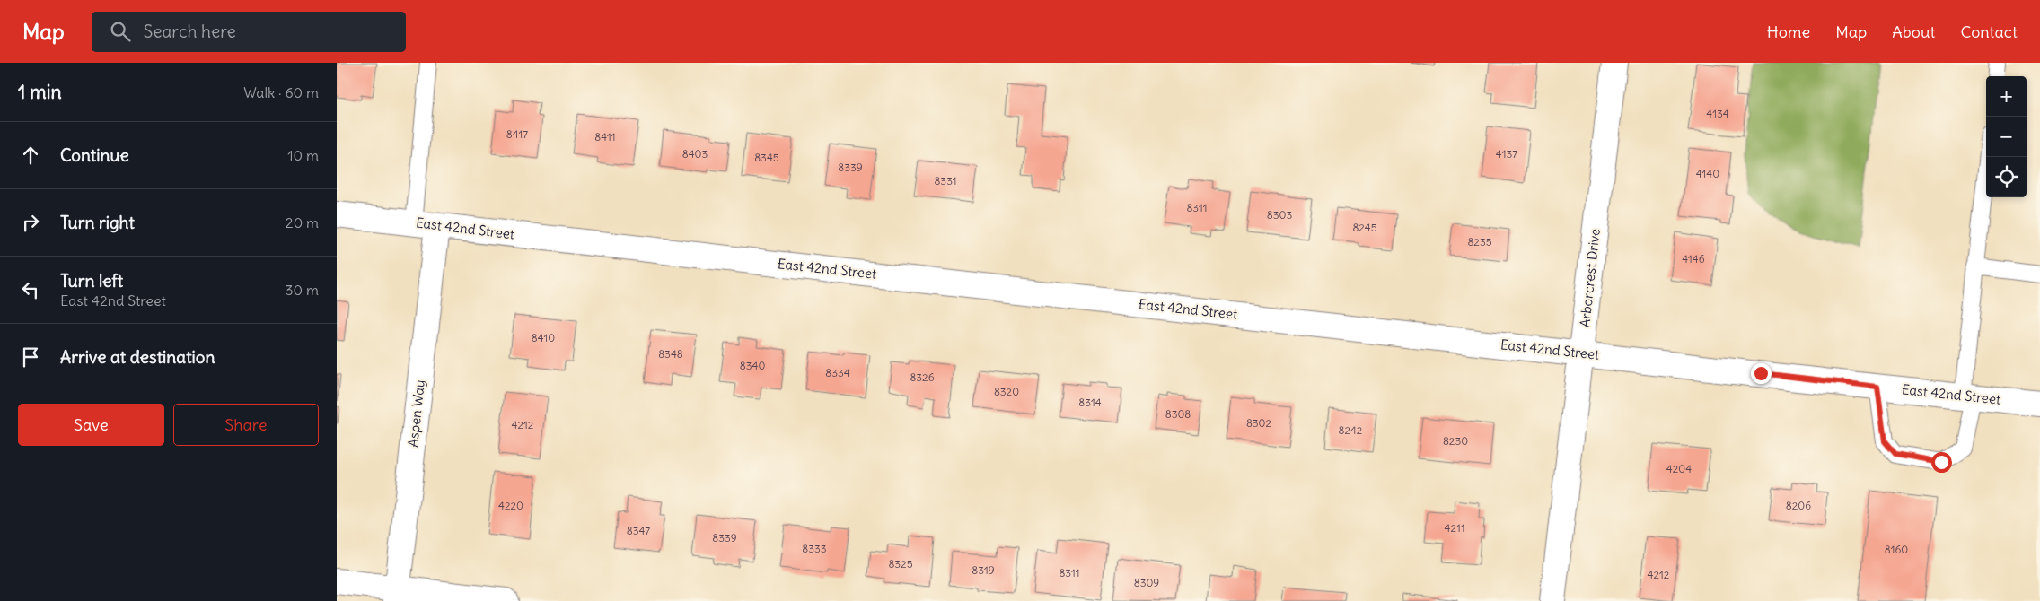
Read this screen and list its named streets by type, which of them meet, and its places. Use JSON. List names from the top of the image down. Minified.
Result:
{"streets":{"street":["East 42nd Street","Arborcrest Drive","Aspen Way"]},"crossings":[["East 42nd Street","Arborcrest Drive"],["East 42nd Street","Aspen Way"]],"house_numbers":["4134","8417","8411","8403","4137","8345","8339","4140","8331","8311","8303","8245","8235","4146","8410","8348","8340","8334","8326","8320","8314","8308","8302","4212","8242","8230","4204","4220","8206","4211","8347","8339","8333","8160","8325","8319","8311","4212","8309"],"page":{"header":"Map","search":"Search here","nav":["Home","Map","About","Contact"],"heading":["1 min","Walk · 60 m"],"map_buttons":["+","−"],"list":[["Continue","10 m"],["Turn right","20 m"],["Turn left","East 42nd Street","30 m"],"Arrive at destination"],"buttons":["Save","Share"]}}
